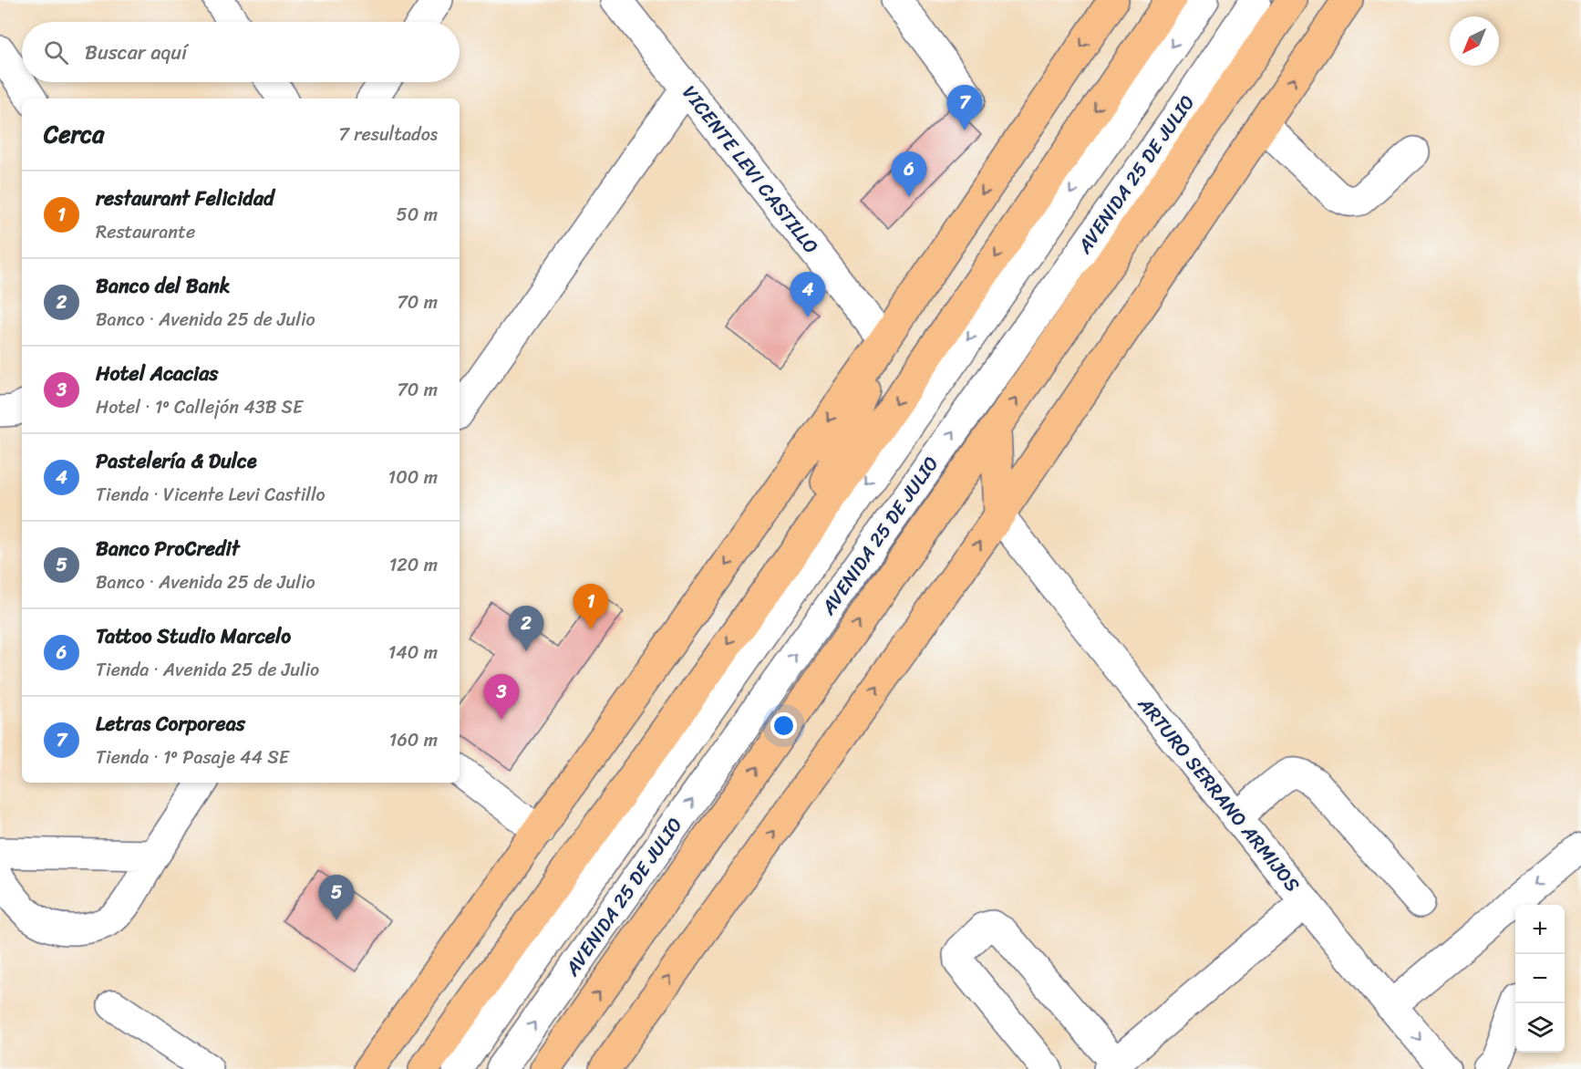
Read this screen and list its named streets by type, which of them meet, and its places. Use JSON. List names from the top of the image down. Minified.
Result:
{"streets":{"main road":["AVENIDA 25 DE JULIO"],"street":["VICENTE LEVI CASTILLO","ARTURO SERRANO ARMIJOS"]},"north":"bottom left","page":{"search":"Buscar aquí","pins":["7","6","4","1","2","3","5"],"heading":["Cerca","7 resultados"],"list":[{"mark":"1","name":"restaurant Felicidad","note":"Restaurante","value":"50 m"},{"mark":"2","name":"Banco del Bank","note":"Banco · Avenida 25 de Julio","value":"70 m"},{"mark":"3","name":"Hotel Acacias","note":"Hotel · 1º Callejón 43B SE","value":"70 m"},{"mark":"4","name":"Pastelería & Dulce","note":"Tienda · Vicente Levi Castillo","value":"100 m"},{"mark":"5","name":"Banco ProCredit","note":"Banco · Avenida 25 de Julio","value":"120 m"},{"mark":"6","name":"Tattoo Studio Marcelo","note":"Tienda · Avenida 25 de Julio","value":"140 m"},{"mark":"7","name":"Letras Corporeas","note":"Tienda · 1º Pasaje 44 SE","value":"160 m"}],"map_buttons":["+","−"]}}
